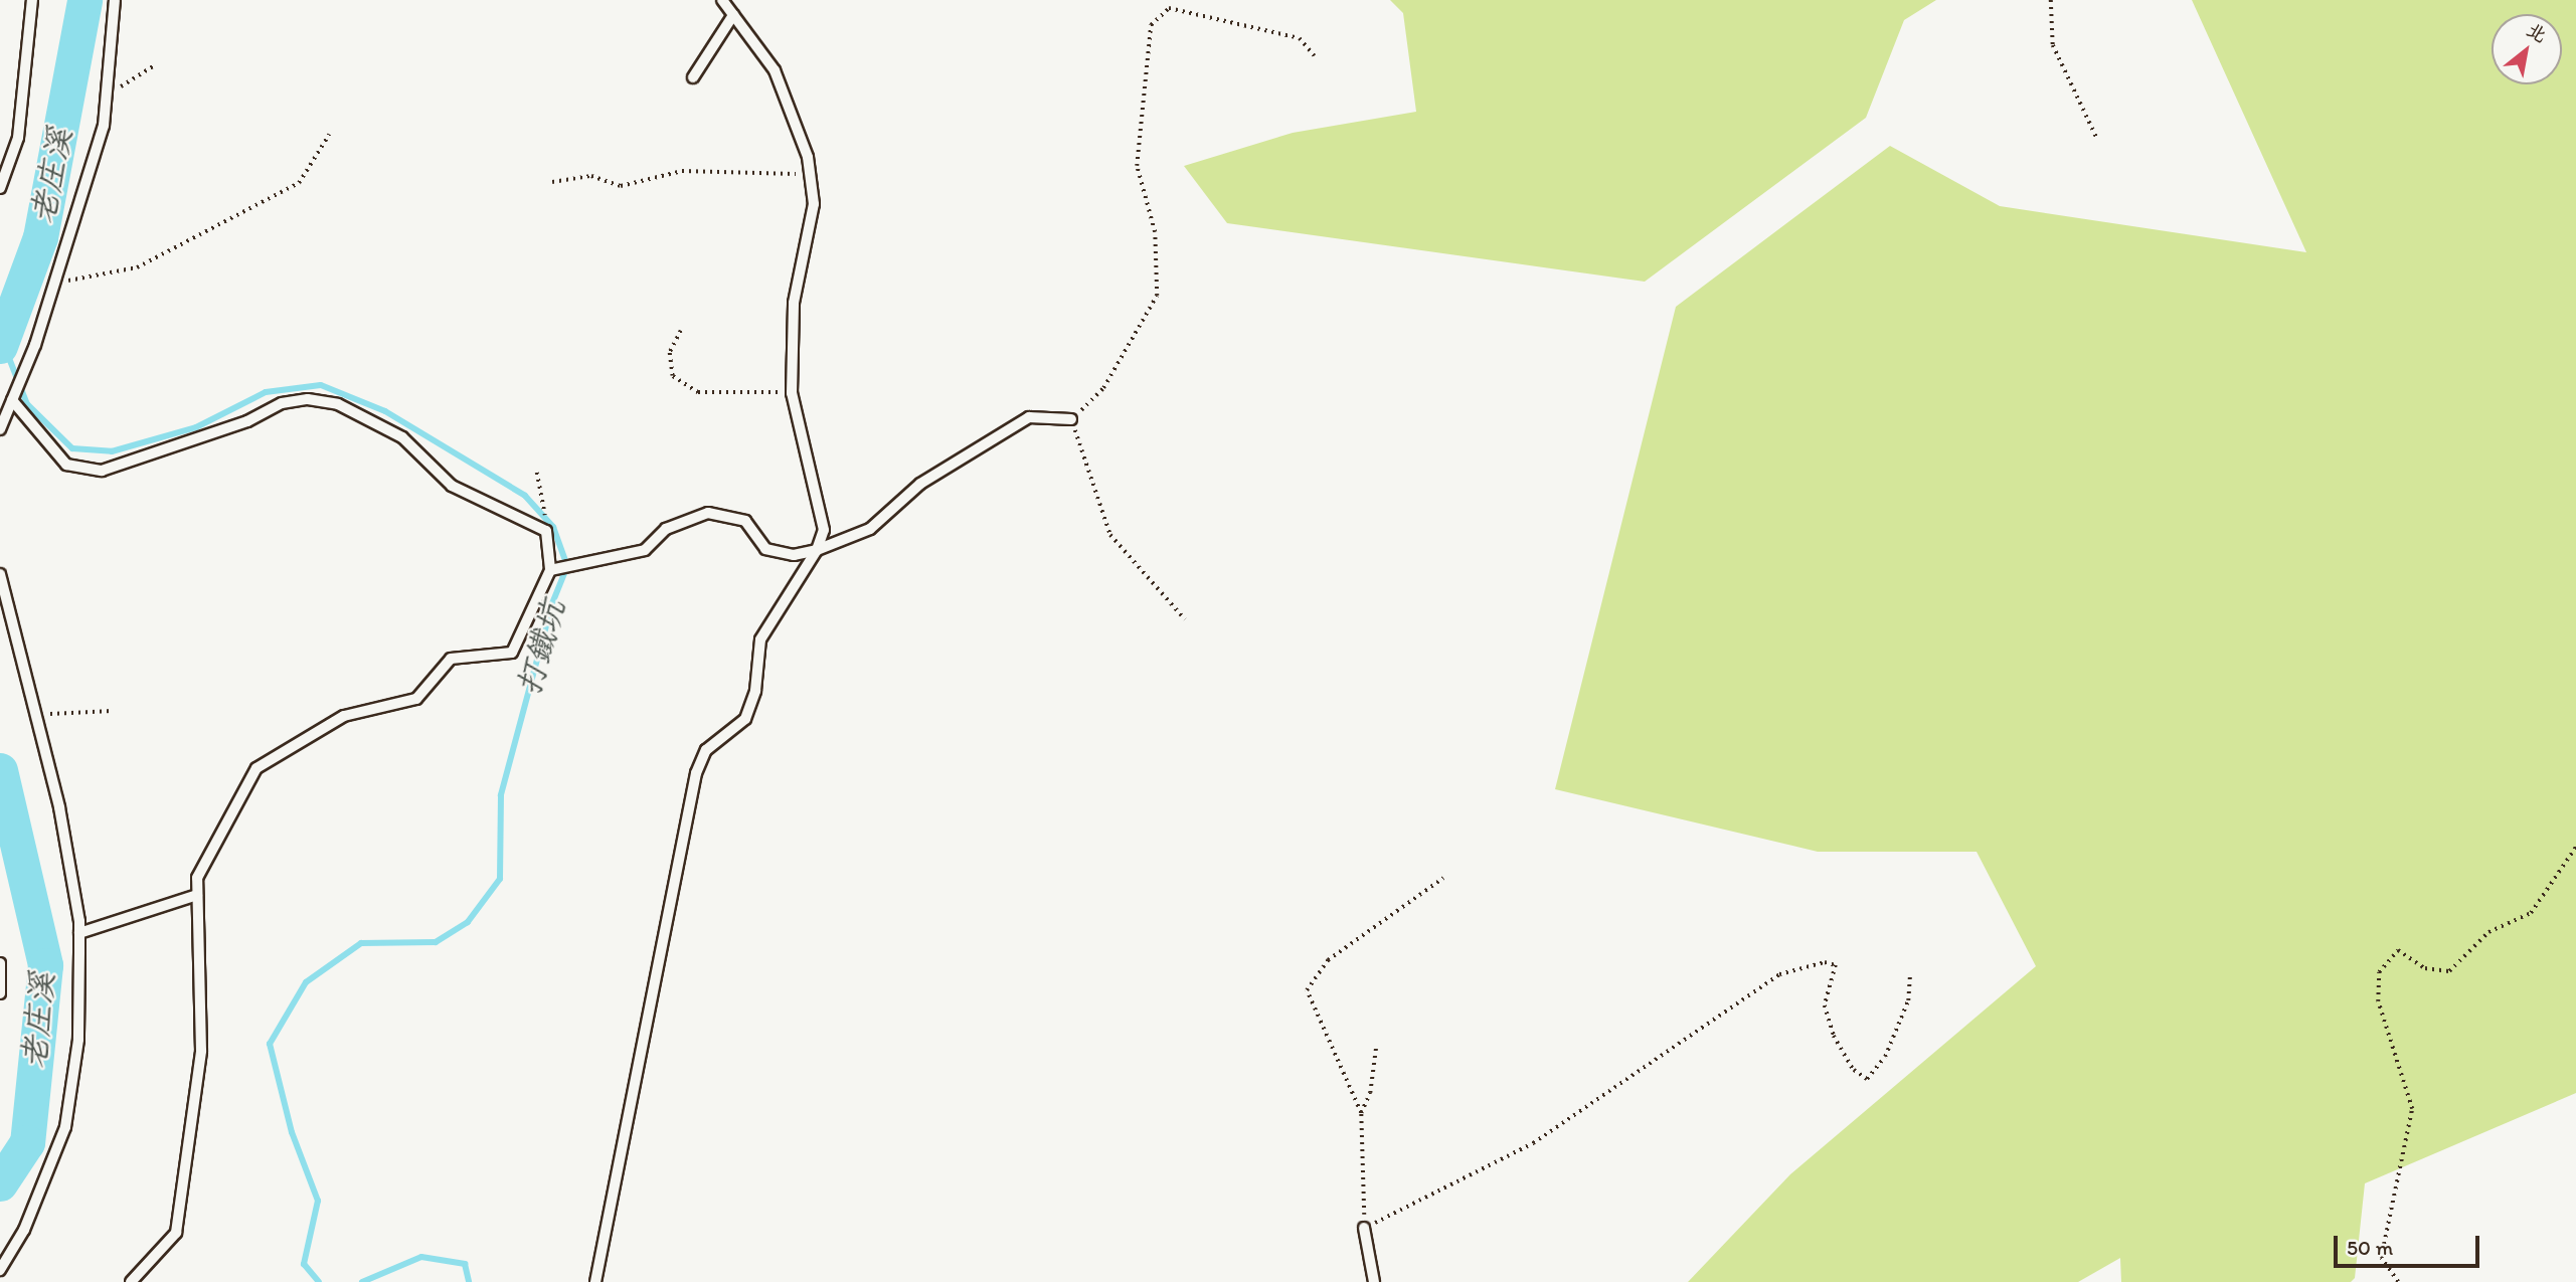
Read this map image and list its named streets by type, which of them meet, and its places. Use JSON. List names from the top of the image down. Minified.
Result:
{"water":["老庄溪","打鐵坑"],"scale_bar":"50 m","north":"top right"}
